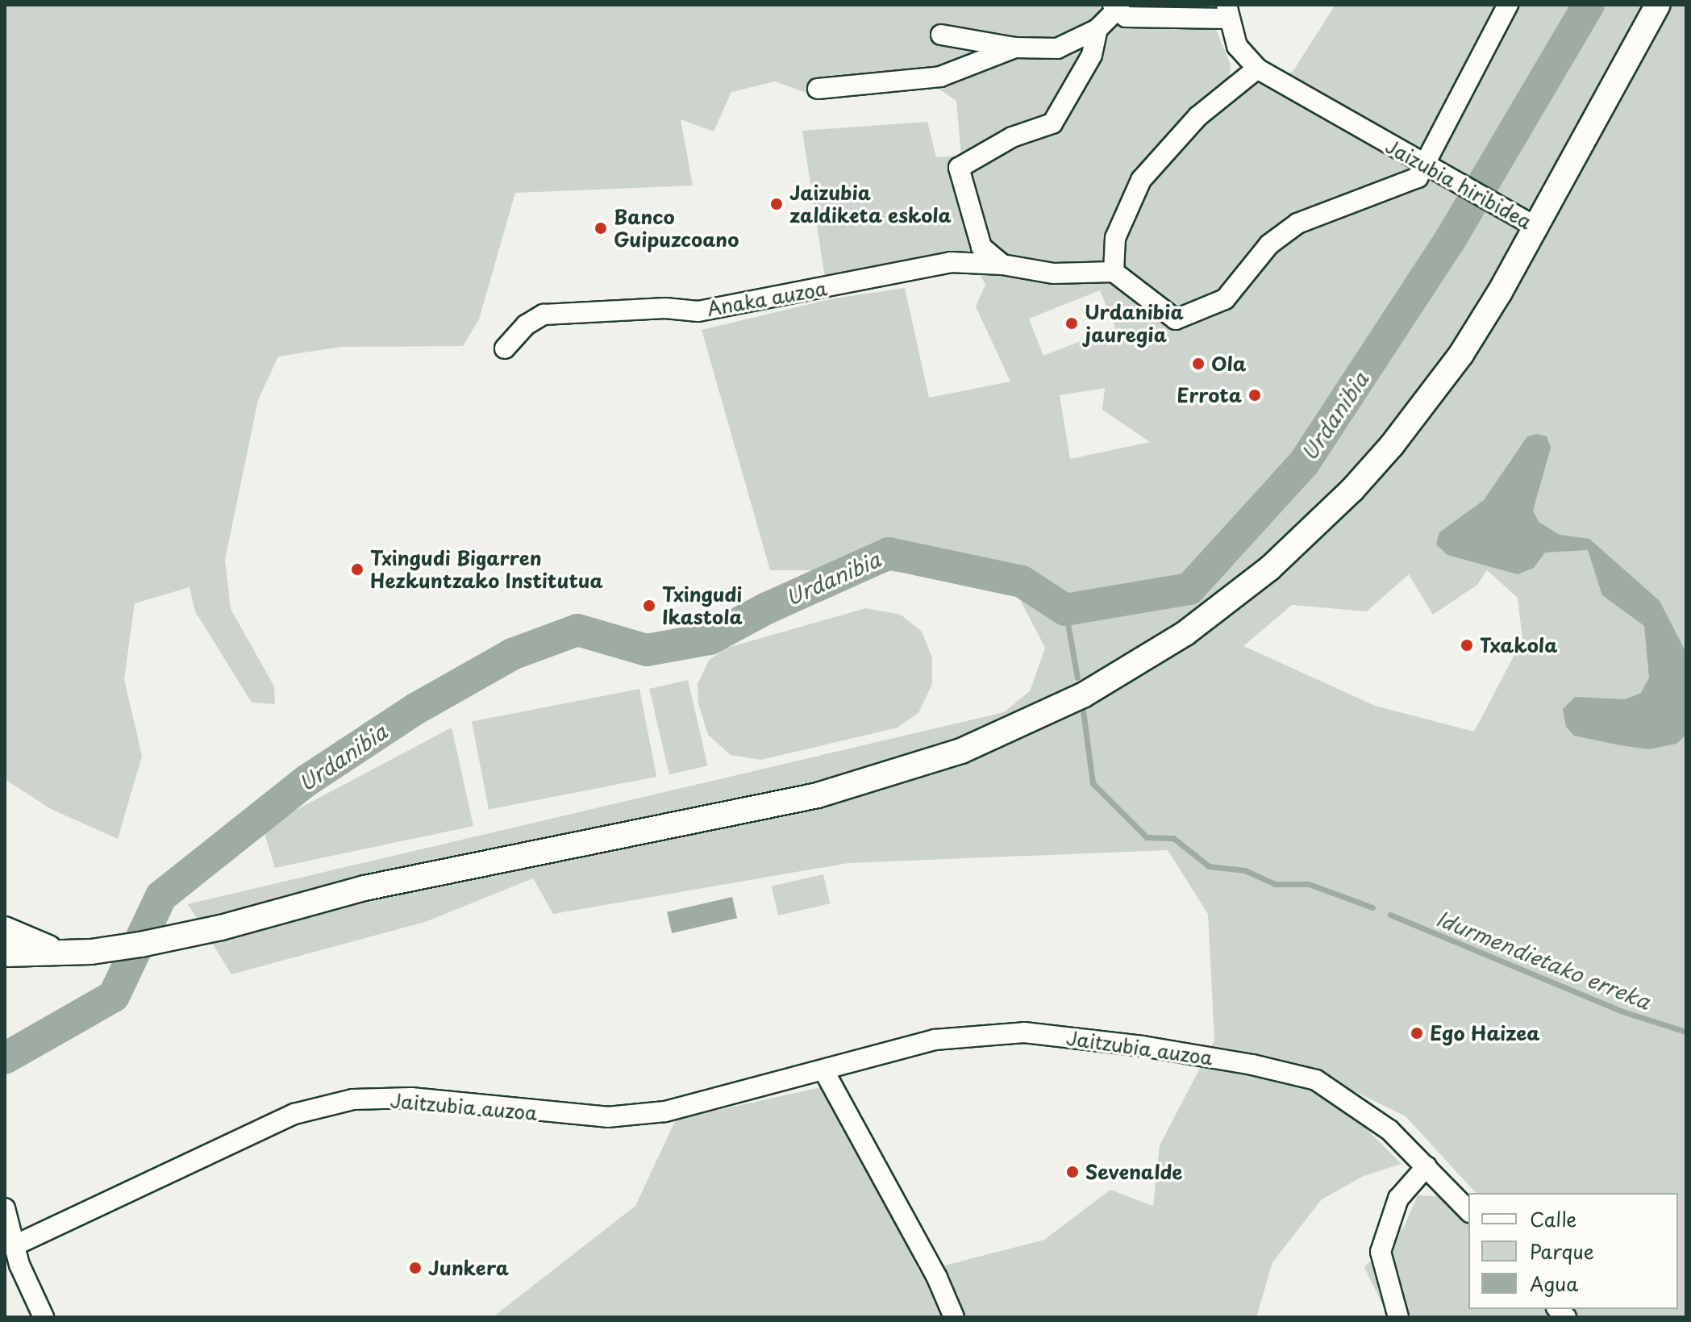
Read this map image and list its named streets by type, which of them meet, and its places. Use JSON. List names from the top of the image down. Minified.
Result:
{"streets":{"main road":["Jaizubia hiribidea"],"street":["Anaka auzoa","Jaitzubia auzoa"]},"water":["Urdanibia","Idurmendietako erreka"],"places":["Jaizubia zaldiketa eskola","Banco Guipuzcoano","Urdanibia jauregia","Ola","Errota","Txingudi Bigarren Hezkuntzako Institutua","Txingudi Ikastola","Txakola","Ego Haizea","Sevenalde","Junkera"],"legend":["Calle","Parque","Agua"]}
